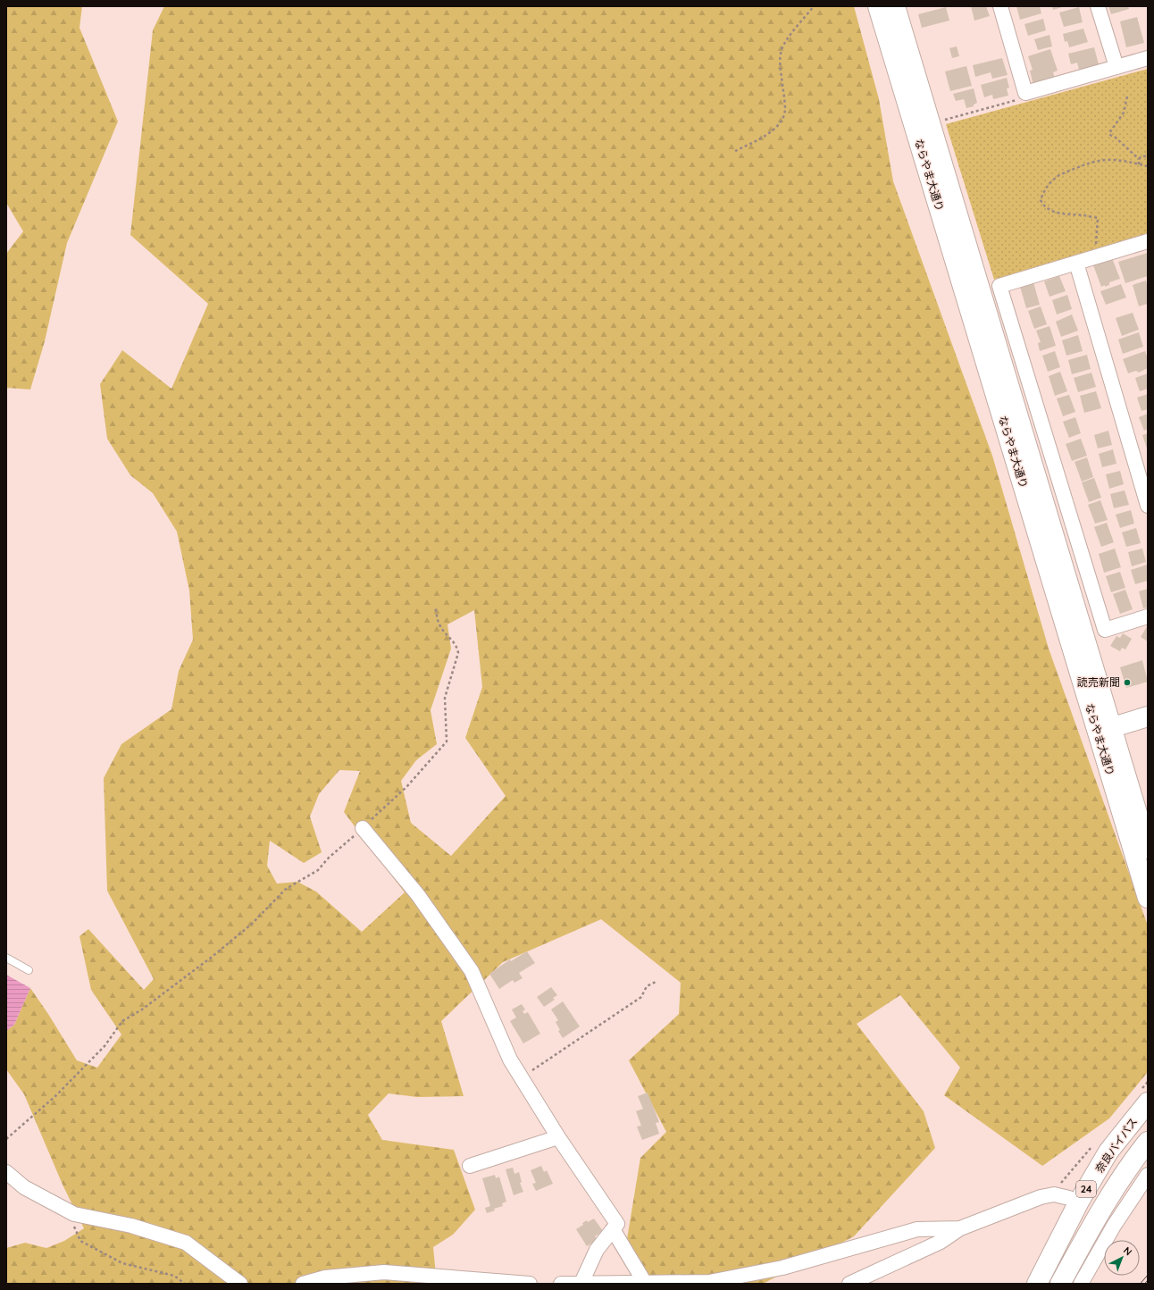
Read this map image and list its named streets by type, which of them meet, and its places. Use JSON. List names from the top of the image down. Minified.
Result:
{"streets":{"main road":["ならやま大通り","奈良バイパス","24"]},"places":["読売新聞"],"north":"top right"}
